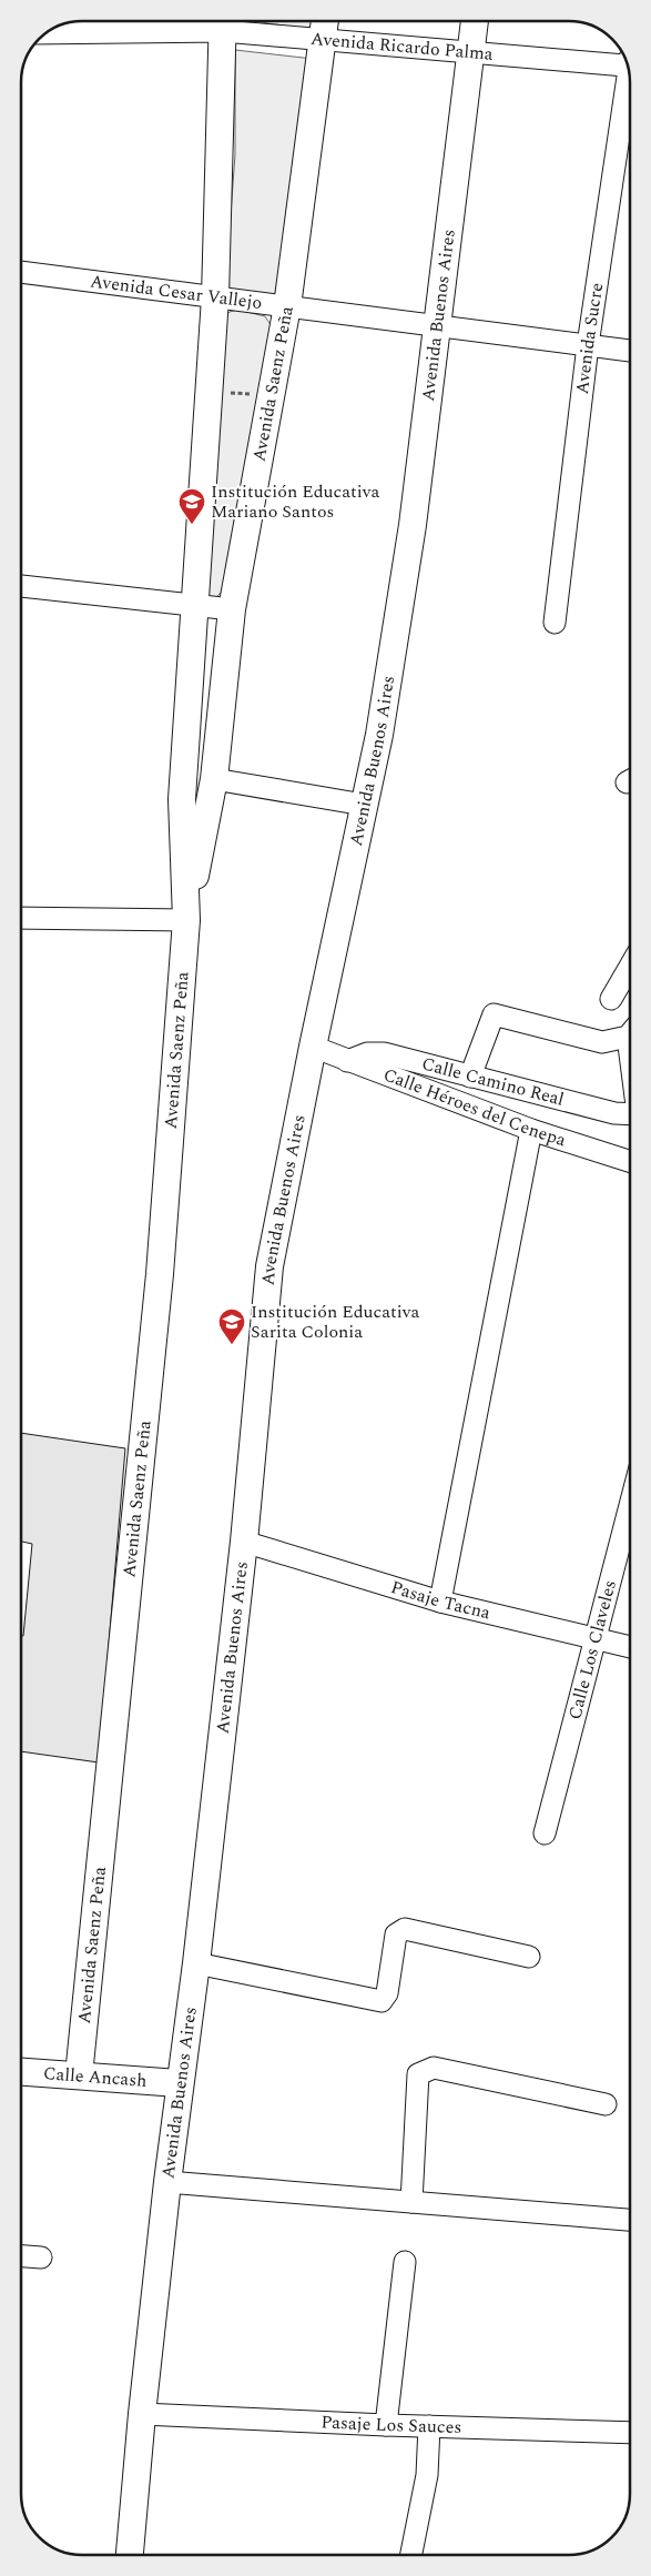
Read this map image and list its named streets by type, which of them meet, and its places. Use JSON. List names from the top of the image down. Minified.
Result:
{"streets":{"main road":["Avenida Buenos Aires","Avenida Saenz Peña","Calle Ancash"],"street":["Avenida Ricardo Palma","Avenida Cesar Vallejo","Avenida Sucre","Calle Camino Real","Calle Héroes del Cenepa","Pasaje Tacna","Calle Los Claveles","Pasaje Los Sauces"]},"crossings":[["Avenida Ricardo Palma","Avenida Buenos Aires"],["Avenida Ricardo Palma","Avenida Saenz Peña"],["Avenida Cesar Vallejo","Avenida Buenos Aires"],["Avenida Cesar Vallejo","Avenida Sucre"],["Avenida Cesar Vallejo","Avenida Saenz Peña"],["Avenida Buenos Aires","Calle Héroes del Cenepa"],["Avenida Buenos Aires","Pasaje Tacna"],["Avenida Buenos Aires","Calle Ancash"],["Avenida Buenos Aires","Pasaje Los Sauces"],["Avenida Saenz Peña","Calle Ancash"],["Calle Camino Real","Calle Héroes del Cenepa"],["Pasaje Tacna","Calle Los Claveles"]],"places":{"school or university":["Institución Educativa Mariano Santos","Institución Educativa Sarita Colonia"]}}
